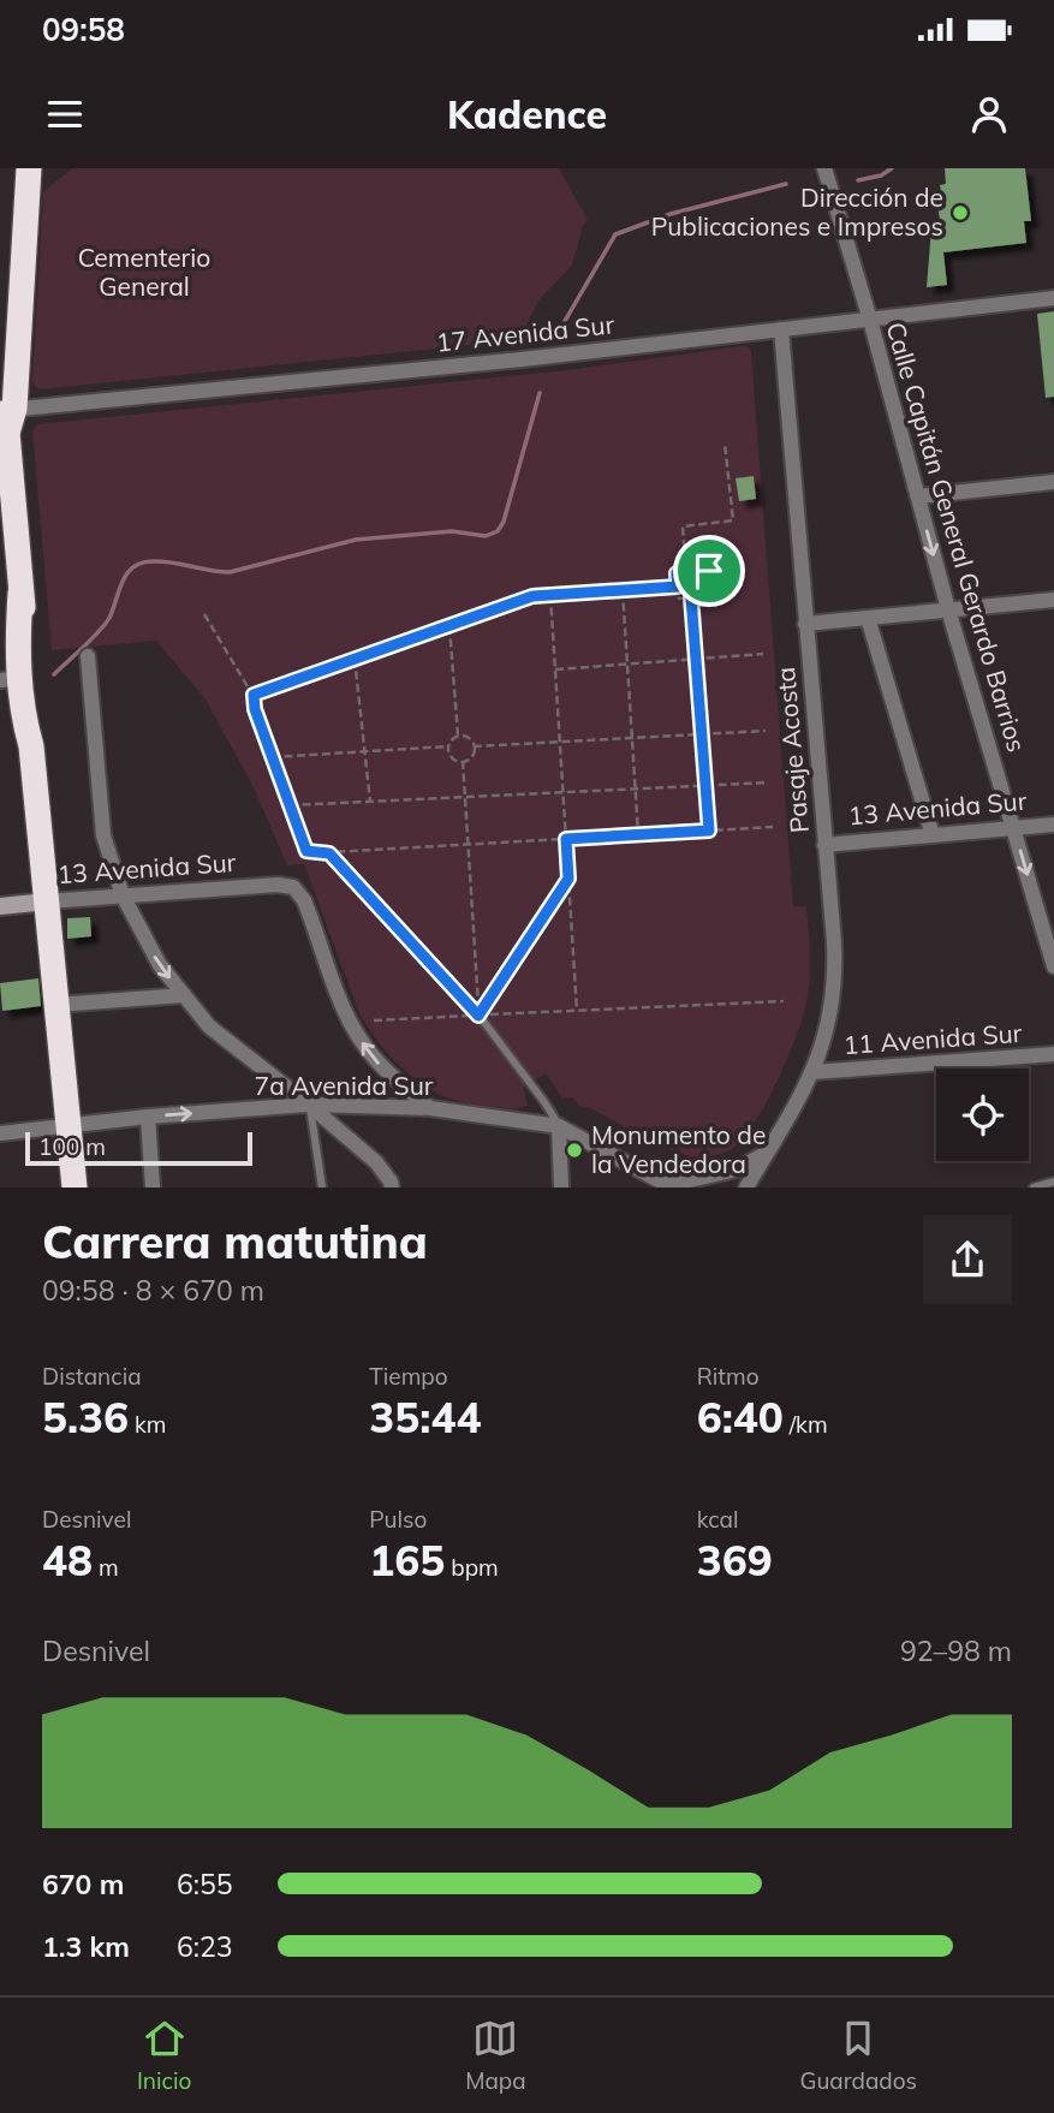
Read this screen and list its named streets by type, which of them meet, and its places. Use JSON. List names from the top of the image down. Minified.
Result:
{"streets":{"street":["17 Avenida Sur","Calle Capitán General Gerardo Barrios","Pasaje Acosta","13 Avenida Sur","11 Avenida Sur","7a Avenida Sur"]},"crossings":[["17 Avenida Sur","Calle Capitán General Gerardo Barrios"],["17 Avenida Sur","Pasaje Acosta"],["Calle Capitán General Gerardo Barrios","13 Avenida Sur"],["Pasaje Acosta","13 Avenida Sur"],["Pasaje Acosta","11 Avenida Sur"],["13 Avenida Sur","7a Avenida Sur"]],"parks":["Cementerio General"],"places":["Dirección de Publicaciones e Impresos","Monumento de la Vendedora"],"scale_bar":"100 m","page":{"status":"09:58","header":"Kadence","scale":"100 m","heading":["Carrera matutina","09:58 · 8 × 670 m"],"stats":[["Distancia","5.36 km"],["Tiempo","35:44"],["Ritmo","6:40 /km"],["Desnivel","48 m"],["Pulso","165 bpm"],["kcal","369"]],"chart":["Desnivel","92–98 m"],"list":[{"name":"670 m","note":"6:55"},{"name":"1.3 km","note":"6:23"}],"tabs":["Inicio","Mapa","Guardados"]}}
